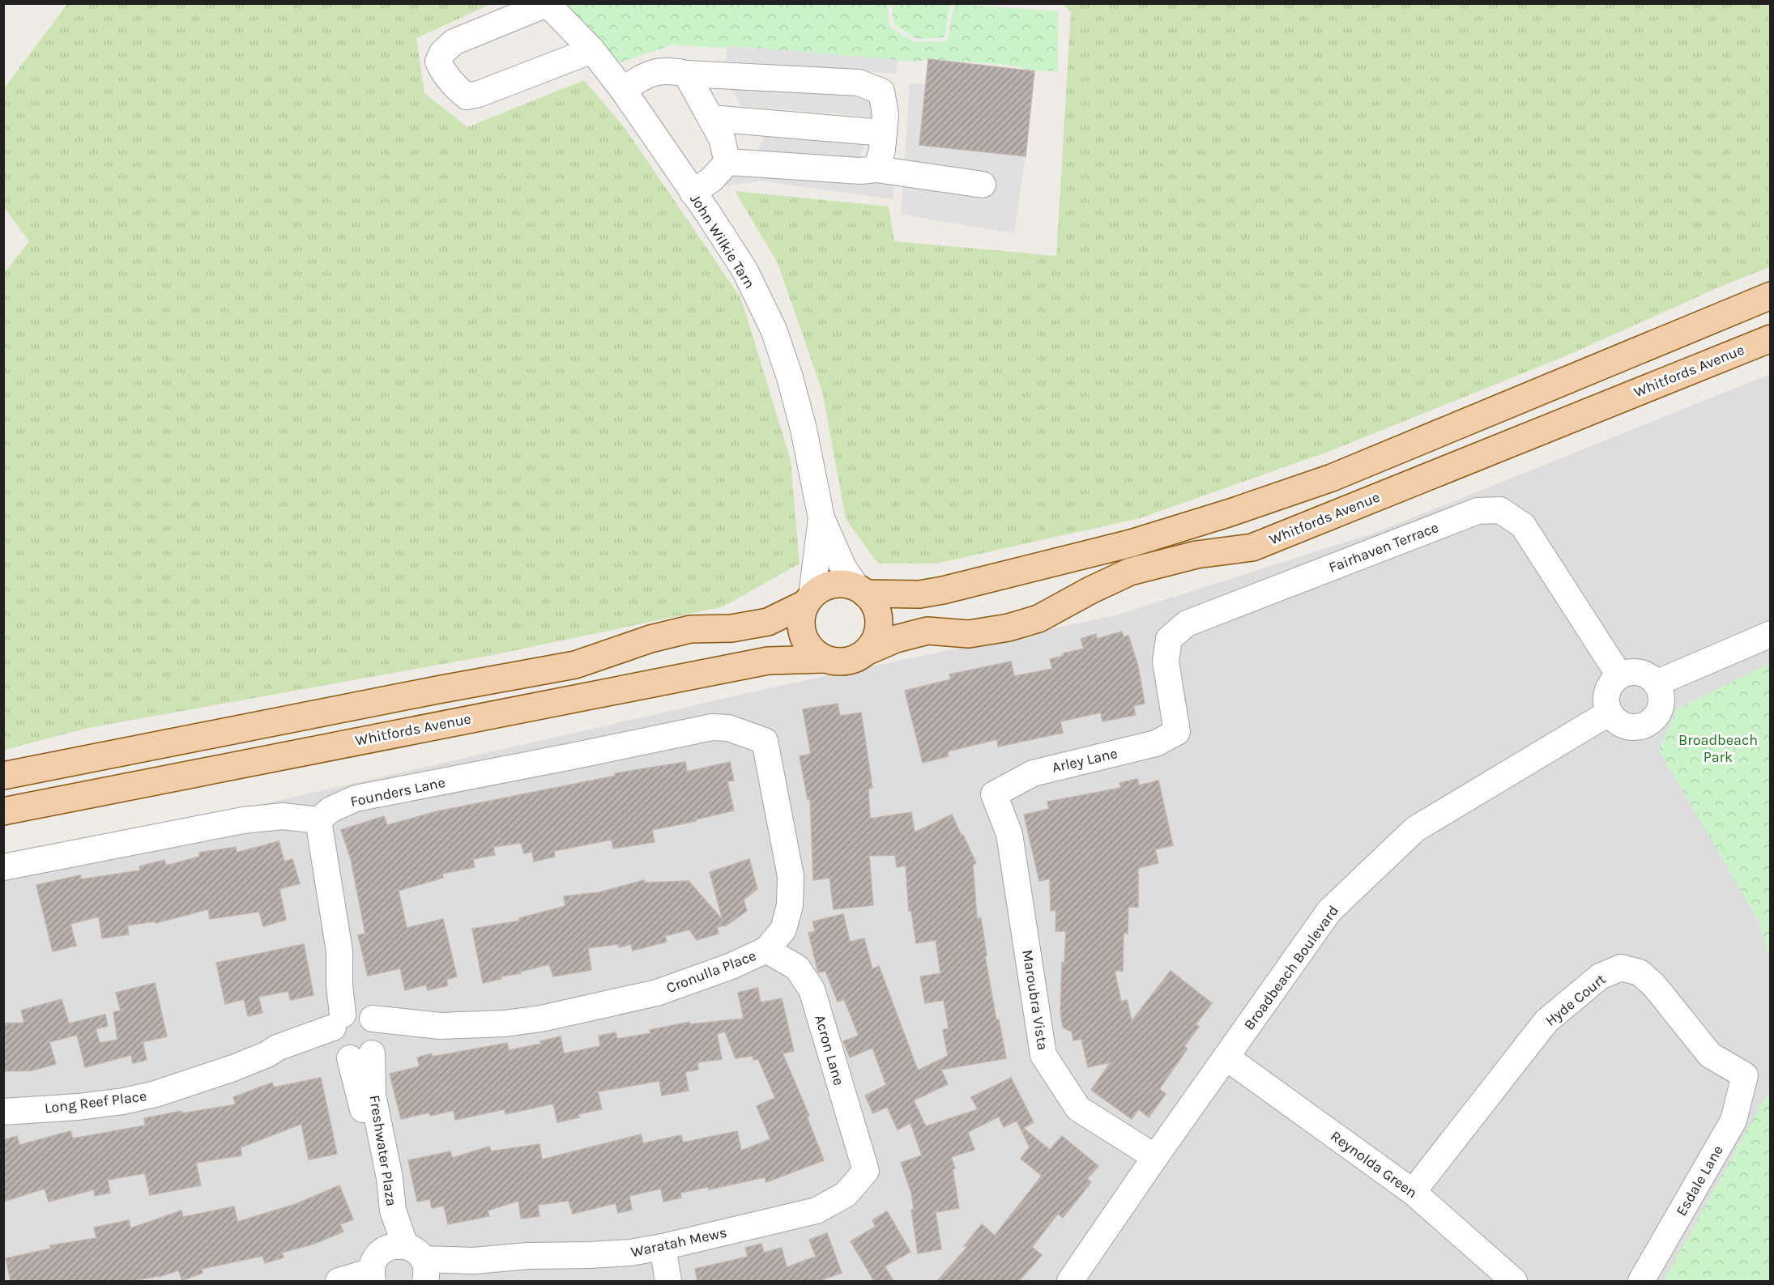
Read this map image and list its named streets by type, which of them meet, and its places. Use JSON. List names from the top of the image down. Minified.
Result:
{"streets":{"main road":["Whitfords Avenue"],"street":["John Wilkie Tarn","Fairhaven Terrace","Arley Lane","Founders Lane","Broadbeach Boulevard","Cronulla Place","Maroubra Vista","Hyde Court","Acron Lane","Long Reef Place","Freshwater Plaza","Reynolda Green","Esdale Lane","Waratah Mews"]},"crossings":[["John Wilkie Tarn","Whitfords Avenue"],["Fairhaven Terrace","Arley Lane"],["Fairhaven Terrace","Broadbeach Boulevard"],["Arley Lane","Maroubra Vista"],["Founders Lane","Cronulla Place"],["Founders Lane","Freshwater Plaza"],["Broadbeach Boulevard","Maroubra Vista"],["Broadbeach Boulevard","Reynolda Green"],["Cronulla Place","Acron Lane"],["Cronulla Place","Long Reef Place"],["Cronulla Place","Freshwater Plaza"],["Hyde Court","Reynolda Green"],["Hyde Court","Esdale Lane"],["Acron Lane","Waratah Mews"],["Long Reef Place","Freshwater Plaza"],["Freshwater Plaza","Waratah Mews"]],"parks":["Broadbeach Park"]}
